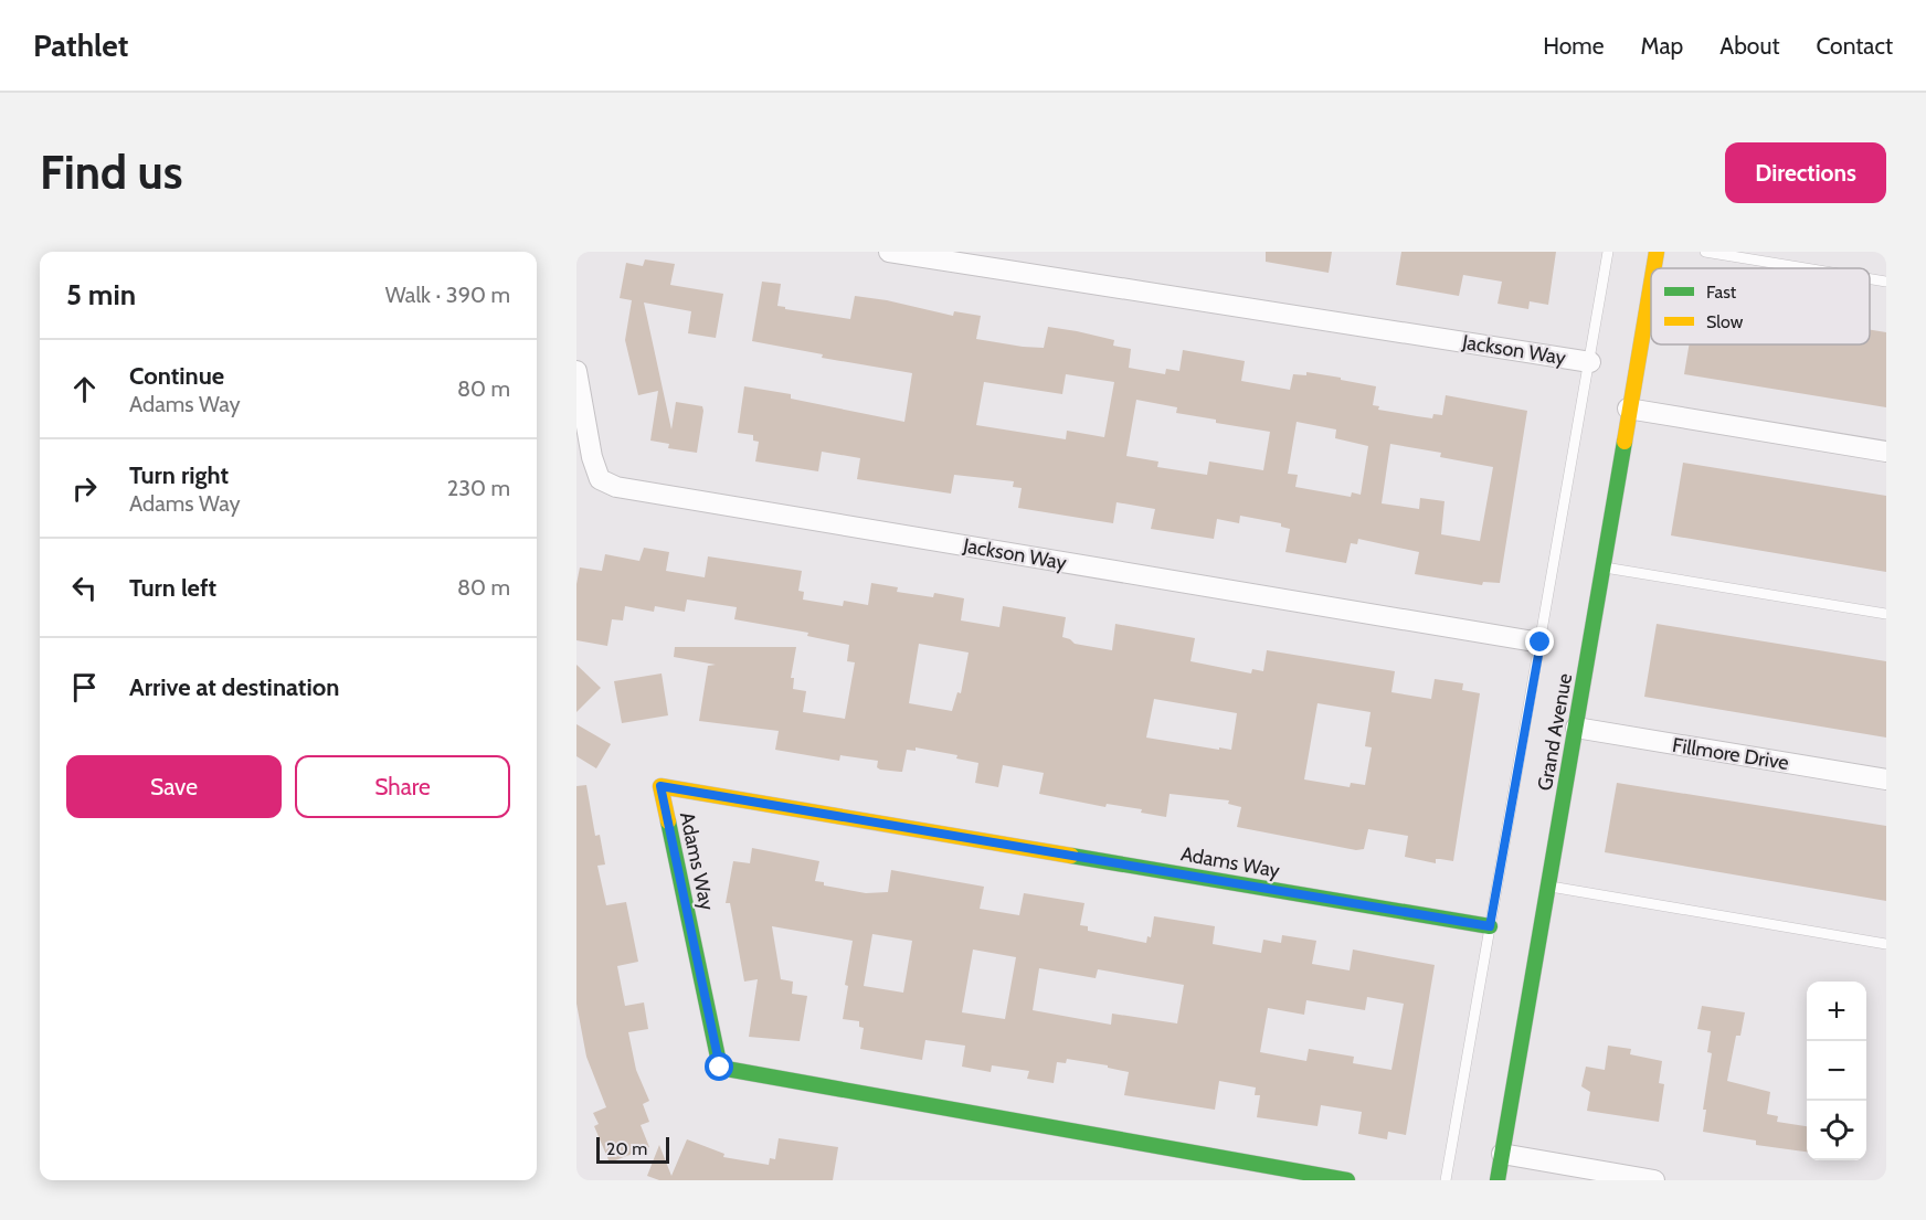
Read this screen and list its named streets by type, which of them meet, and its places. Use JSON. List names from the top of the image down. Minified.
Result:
{"streets":{"street":["Jackson Way","Grand Avenue","Fillmore Drive","Adams Way"]},"crossings":[["Grand Avenue","Fillmore Drive"]],"legend":["Fast","Slow"],"scale_bar":"20 m","page":{"header":"Pathlet","nav":["Home","Map","About","Contact"],"buttons":["Directions",["Save","Share"]],"title":"Find us","heading":["5 min","Walk · 390 m"],"list":[["Continue","Adams Way","80 m"],["Turn right","Adams Way","230 m"],["Turn left","80 m"],"Arrive at destination"],"map_buttons":["+","−"],"scale":"20 m"}}
